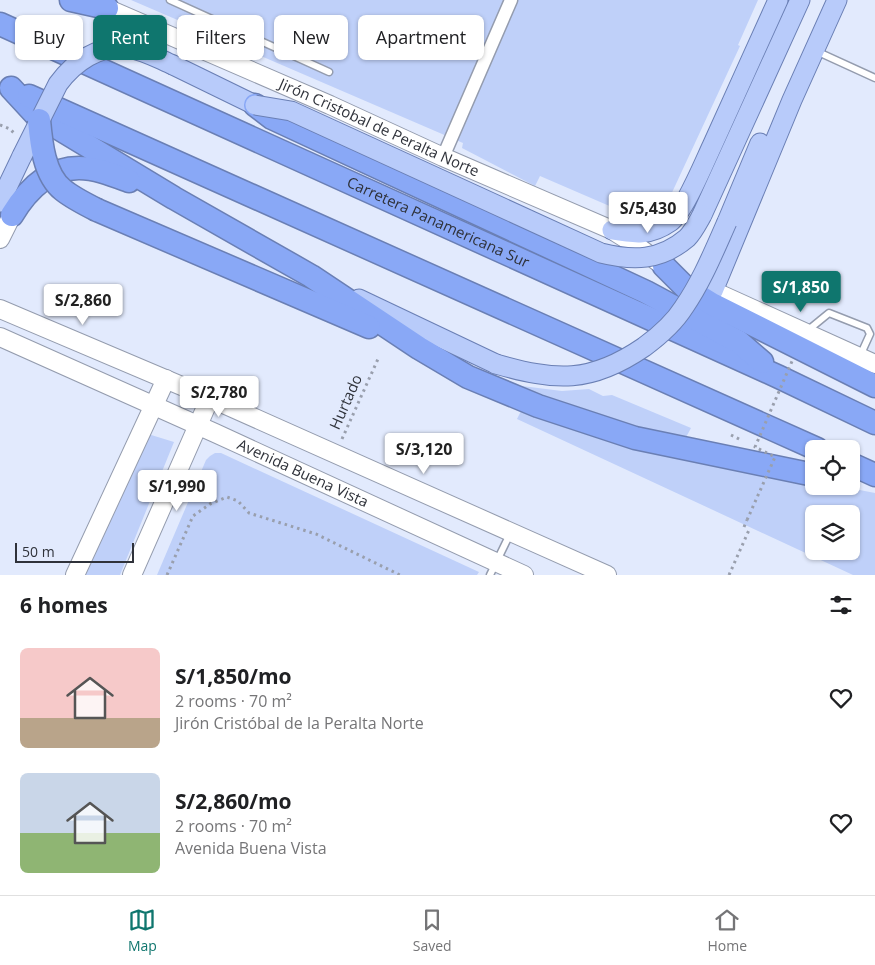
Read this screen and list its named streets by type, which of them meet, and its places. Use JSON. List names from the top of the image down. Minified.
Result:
{"streets":{"highway":["Carretera Panamericana Sur"],"main road":["Jirón Cristobal de Peralta Norte","Avenida Buena Vista"],"path":["Hurtado"]},"crossings":[["Hurtado","Avenida Buena Vista"]],"scale_bar":"50 m","page":{"chip":["Buy","Rent","Filters","New","Apartment"],"price":["S/5,430","S/1,850","S/2,860","S/2,780","S/3,120","S/1,990"],"scale":"50 m","heading":"6 homes","list":[{"name":"S/1,850/mo","note":"2 rooms · 70 m² · Jirón Cristóbal de la Peralta Norte"},{"name":"S/2,860/mo","note":"2 rooms · 70 m² · Avenida Buena Vista"}],"tabs":["Map","Saved","Home"]}}
